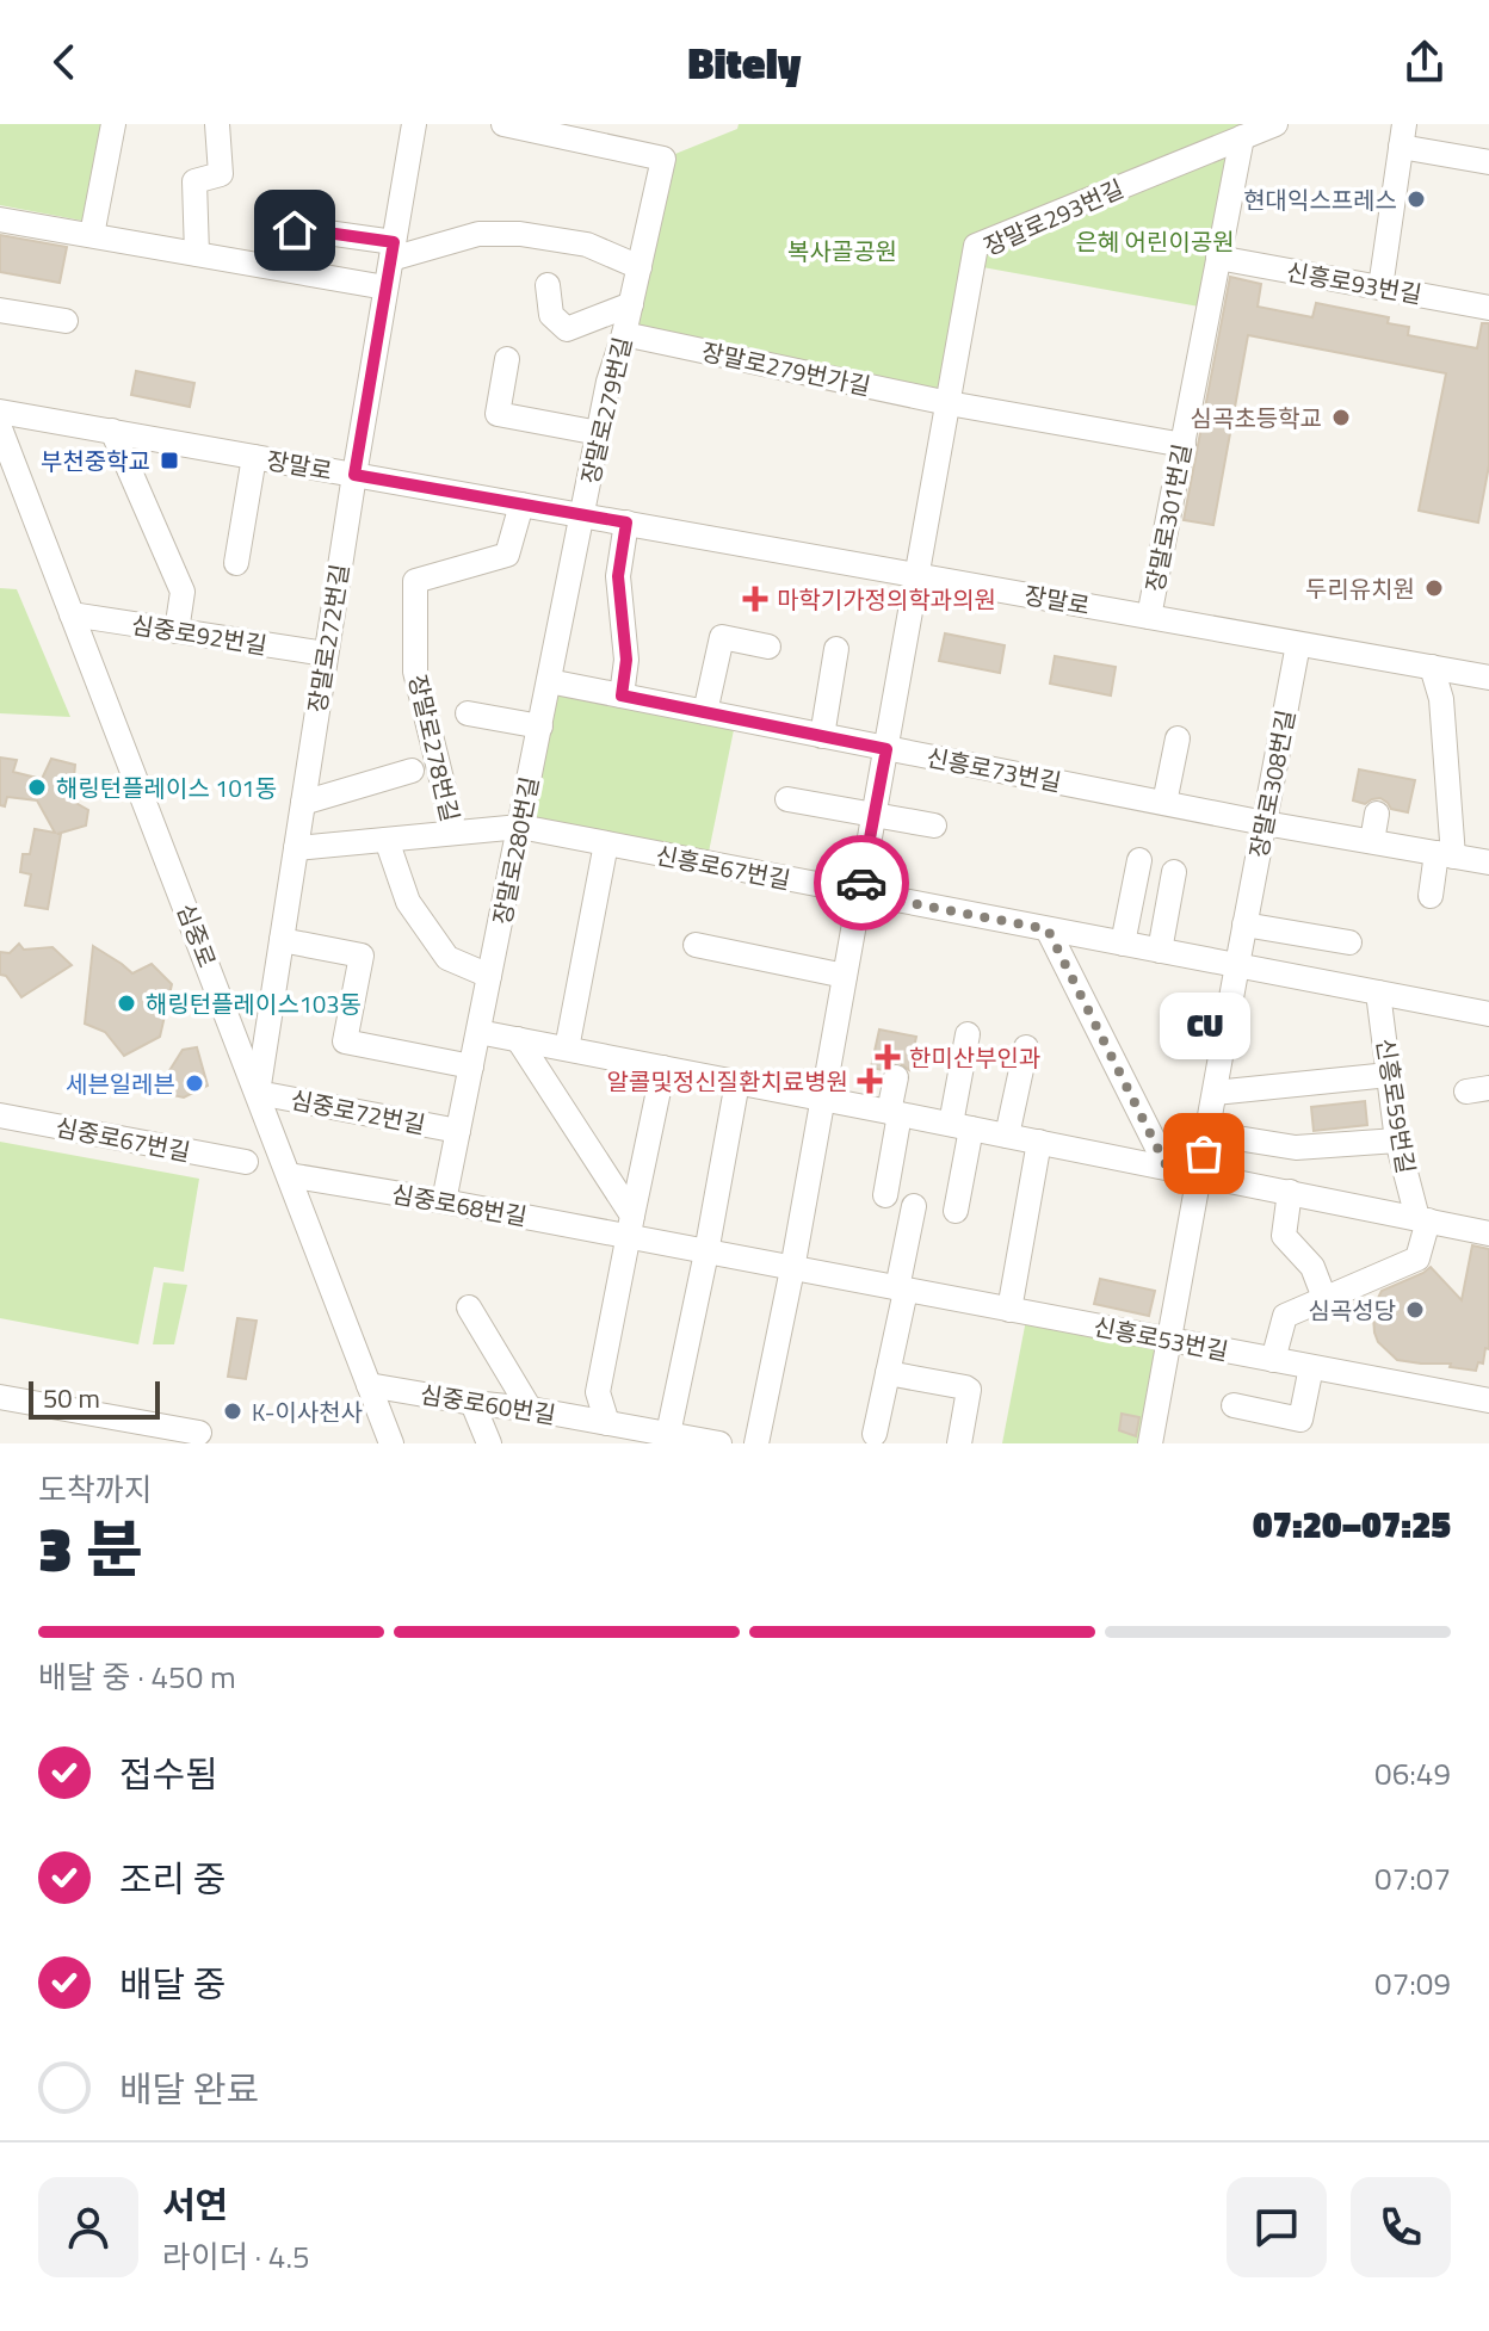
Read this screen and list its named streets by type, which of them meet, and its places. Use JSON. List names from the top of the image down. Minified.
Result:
{"streets":{"street":["장말로293번길","신흥로93번길","장말로279번가길","장말로279번길","장말로","장말로301번길","심중로92번길","장말로272번길","장말로278번길","신흥로73번길","장말로308번길","장말로280번길","신흥로67번길","심중로","신흥로59번길","심중로72번길","심중로67번길","심중로68번길","신흥로53번길","심중로60번길"]},"crossings":[["장말로293번길","장말로279번가길"],["장말로293번길","장말로"],["장말로293번길","장말로301번길"],["장말로293번길","신흥로73번길"],["장말로293번길","신흥로67번길"],["장말로293번길","심중로68번길"],["장말로293번길","신흥로53번길"],["신흥로93번길","장말로301번길"],["장말로279번가길","장말로279번길"],["장말로279번길","장말로"],["장말로279번길","장말로280번길"],["장말로","장말로301번길"],["장말로","장말로272번길"],["장말로","장말로278번길"],["장말로","장말로308번길"],["장말로","장말로280번길"],["심중로92번길","장말로272번길"],["심중로92번길","심중로"],["장말로272번길","신흥로67번길"],["장말로272번길","심중로"],["장말로272번길","심중로72번길"],["장말로278번길","신흥로67번길"],["신흥로73번길","장말로308번길"],["신흥로73번길","장말로280번길"],["장말로308번길","신흥로67번길"],["장말로308번길","신흥로53번길"],["장말로280번길","신흥로67번길"],["장말로280번길","심중로72번길"],["장말로280번길","심중로68번길"],["신흥로67번길","신흥로59번길"],["심중로","심중로72번길"],["심중로","심중로68번길"],["심중로","심중로60번길"],["심중로68번길","신흥로53번길"]],"parks":["은혜 어린이공원","복사골공원"],"places":{"other":["현대익스프레스","심곡초등학교","두리유치원","해링턴플레이스 101동","해링턴플레이스103동","세븐일레븐","CU","심곡성당","K-이사천사"],"transit":["부천중학교"],"health":["마학기가정의학과의원","한미산부인과","알콜및정신질환치료병원"]},"scale_bar":"50 m","page":{"header":"Bitely","bubble":"CU","scale":"50 m","heading":["3 분","도착까지","07:20–07:25"],"panel":["서연","라이더 · 4.5"],"bar":"배달 중 · 450 m","list":[["접수됨","06:49"],["조리 중","07:07"],["배달 중","07:09"],"배달 완료"]}}
